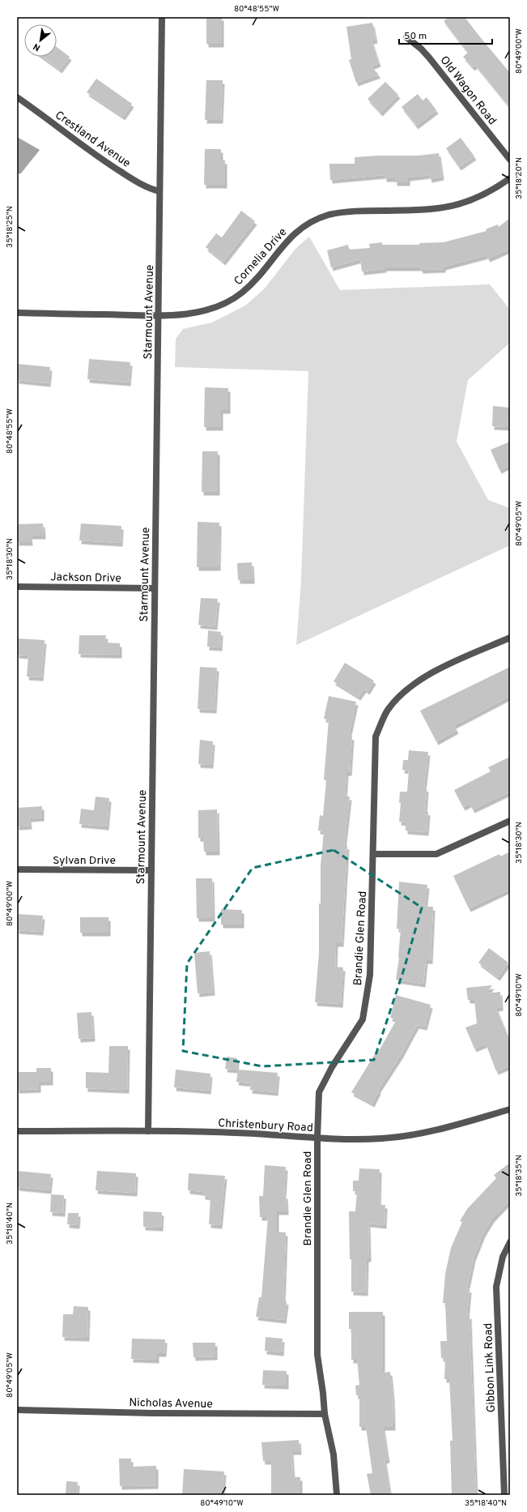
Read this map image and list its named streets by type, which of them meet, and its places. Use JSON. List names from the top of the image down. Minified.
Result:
{"streets":{"street":["Old Wagon Road","Crestland Avenue","Cornelia Drive","Starmount Avenue","Jackson Drive","Sylvan Drive","Brandie Glen Road","Christenbury Road","Gibbon Link Road","Nicholas Avenue"]},"crossings":[["Crestland Avenue","Starmount Avenue"],["Cornelia Drive","Starmount Avenue"],["Starmount Avenue","Jackson Drive"],["Starmount Avenue","Sylvan Drive"],["Starmount Avenue","Christenbury Road"],["Brandie Glen Road","Christenbury Road"],["Brandie Glen Road","Nicholas Avenue"]],"scale_bar":"50 m","north":"bottom left","coordinates":["80°48'55\"W","80°49'00\"W","35°18'20\"N","35°18'25\"N","80°49'05\"W","35°18'30\"N","80°49'10\"W","35°18'35\"N","35°18'40\"N"]}
